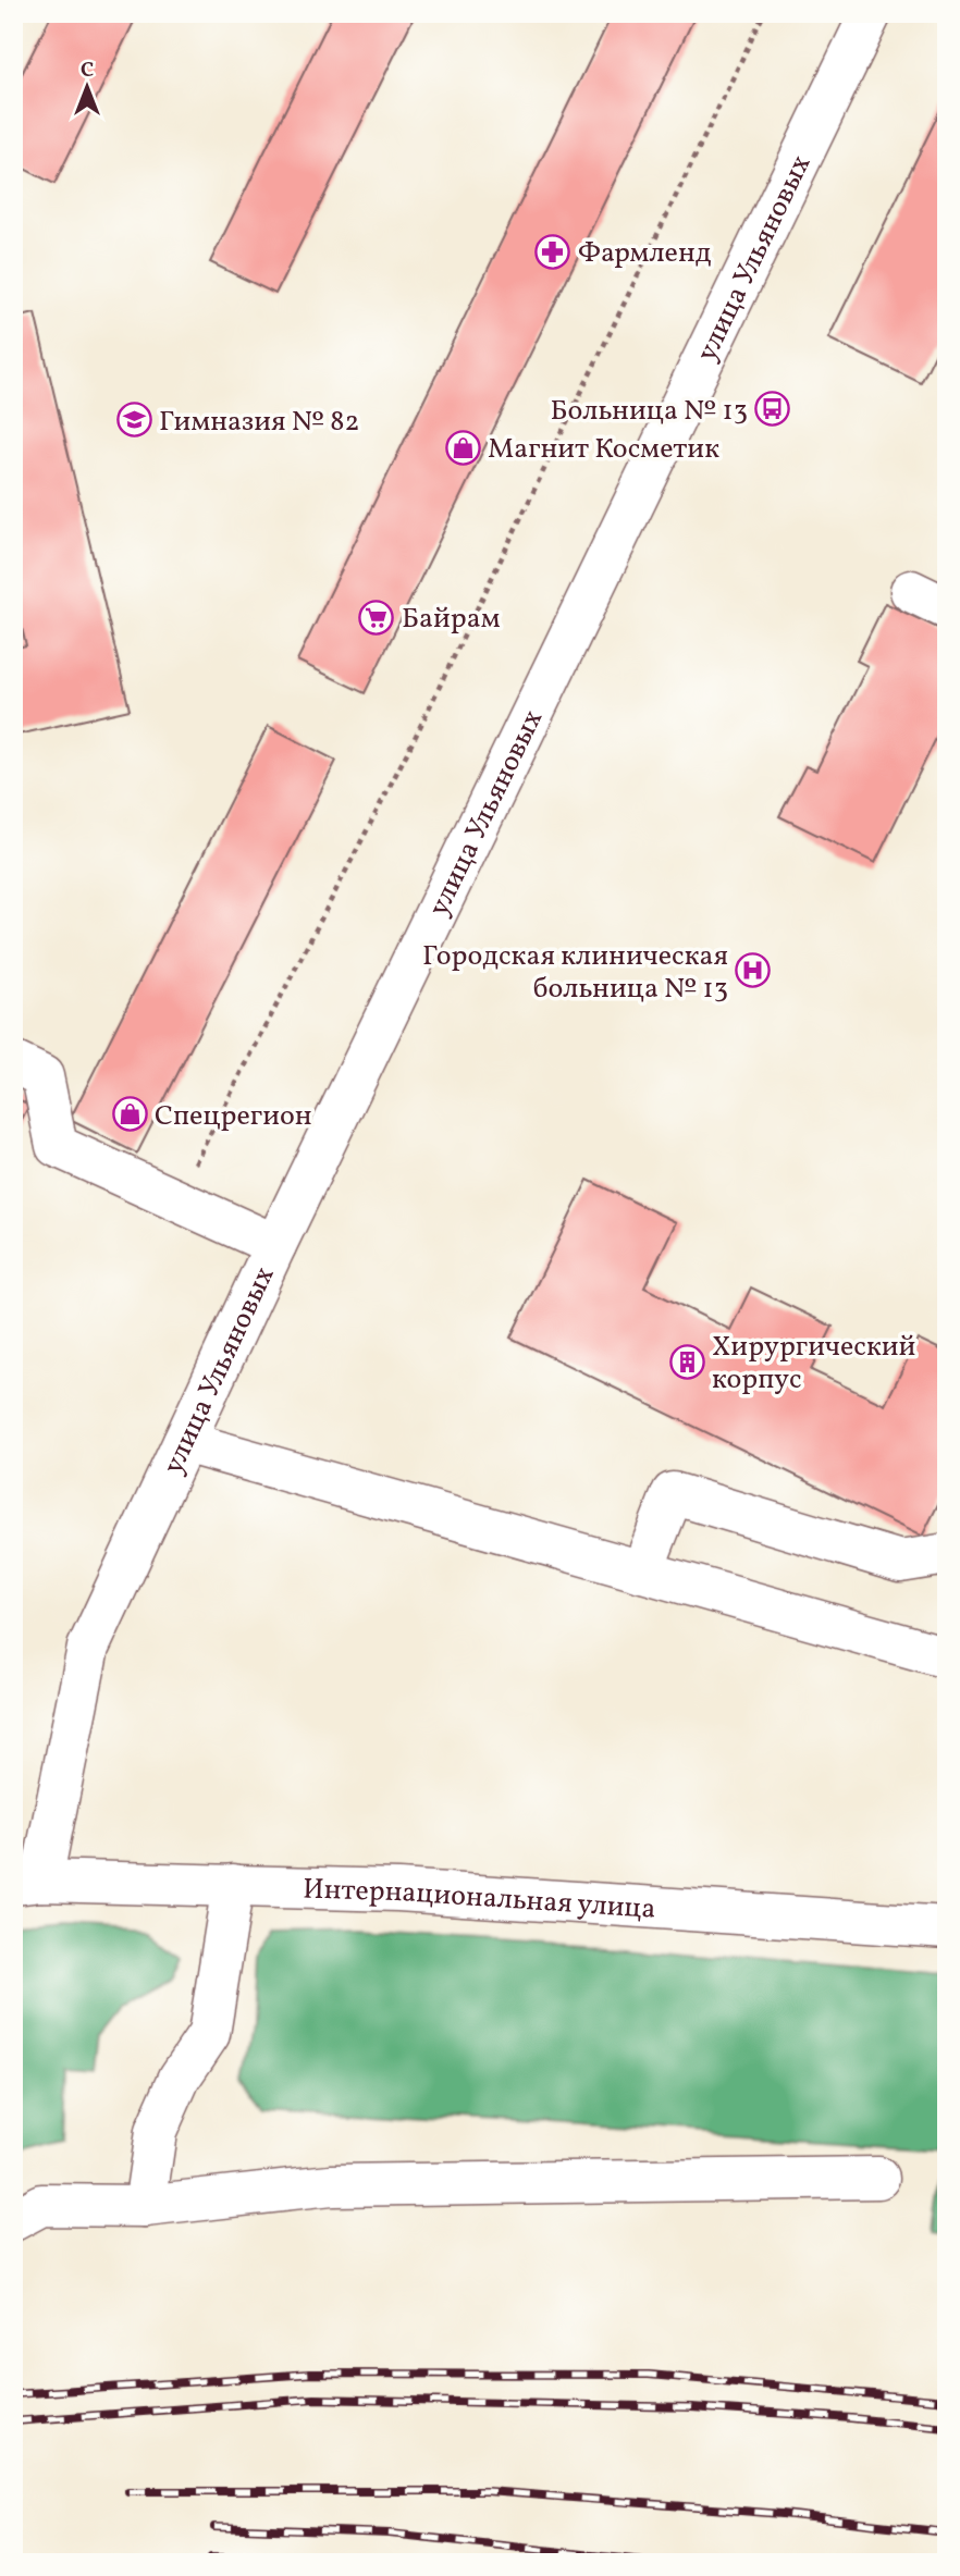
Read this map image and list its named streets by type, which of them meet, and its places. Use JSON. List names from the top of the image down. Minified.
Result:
{"streets":{"main road":["улица Ульяновых","Интернациональная улица"]},"crossings":[["улица Ульяновых","Интернациональная улица"]],"places":{"pharmacy":["Фармленд"],"bus stop":["Больница № 13"],"school or university":["Гимназия № 82"],"shop":["Магнит Косметик","Спецрегион"],"supermarket":["Байрам"],"hospital":["Городская клиническая больница № 13"],"building":["Хирургический корпус"]},"north":"top"}
